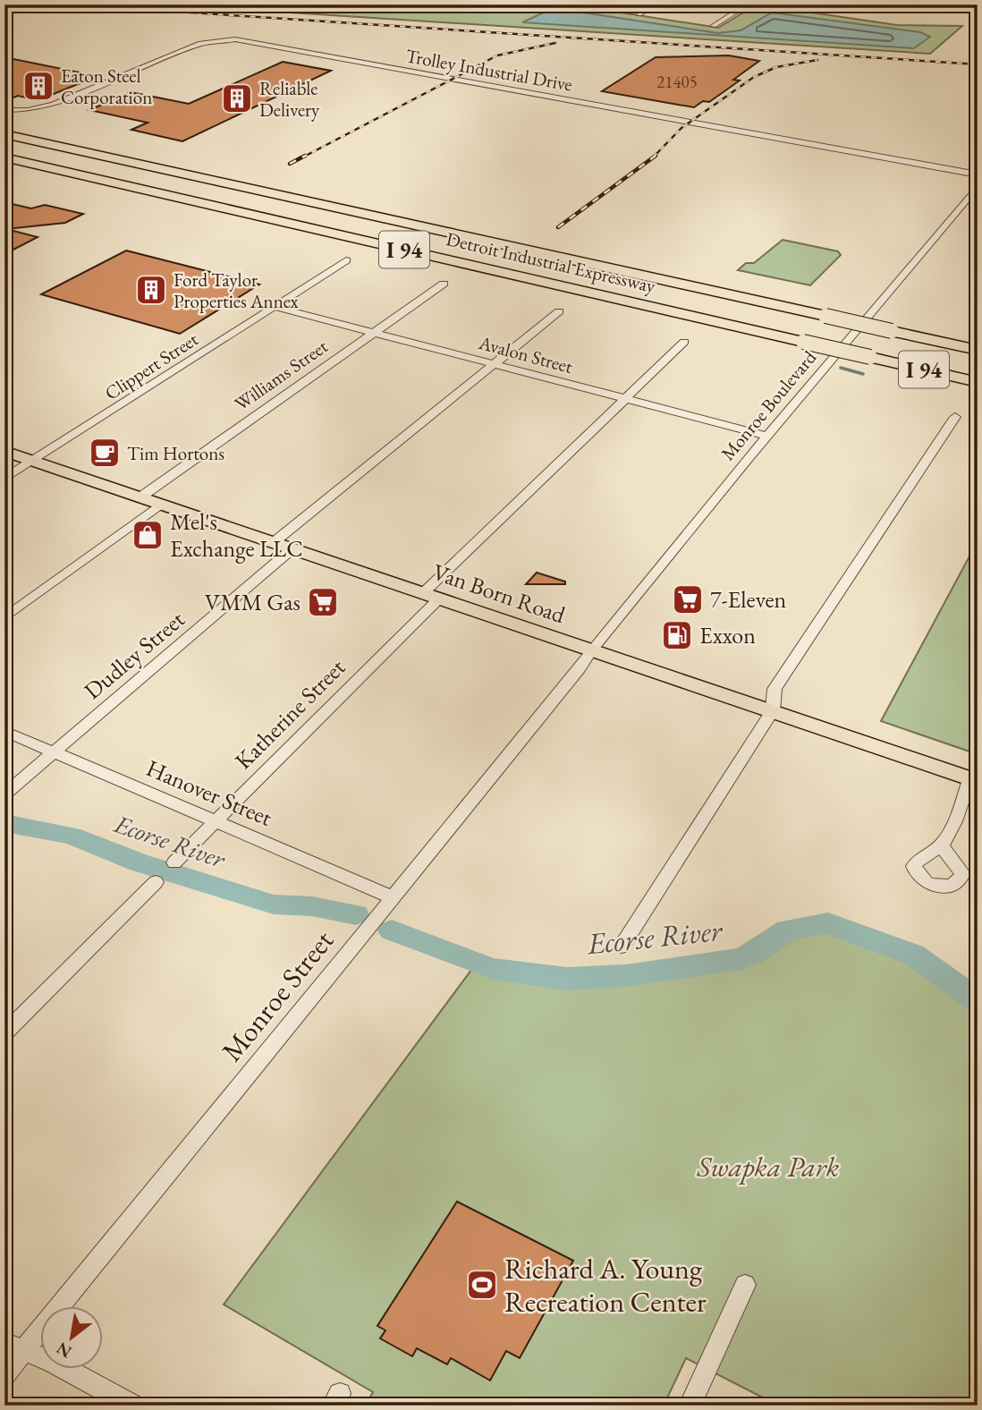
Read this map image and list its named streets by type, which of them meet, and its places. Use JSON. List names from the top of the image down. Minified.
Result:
{"streets":{"highway":["I 94","Detroit Industrial Expressway"],"main road":["Van Born Road"],"street":["Trolley Industrial Drive","Avalon Street","Clippert Street","Williams Street","Monroe Boulevard","Dudley Street","Katherine Street","Hanover Street","Monroe Street"]},"crossings":[["Avalon Street","Clippert Street"],["Avalon Street","Williams Street"],["Avalon Street","Monroe Boulevard"],["Clippert Street","Van Born Road"],["Williams Street","Van Born Road"],["Monroe Boulevard","Van Born Road"],["Monroe Boulevard","Monroe Street"],["Van Born Road","Dudley Street"],["Van Born Road","Katherine Street"],["Van Born Road","Monroe Street"],["Dudley Street","Hanover Street"],["Katherine Street","Hanover Street"],["Hanover Street","Monroe Street"]],"water":["Ecorse River"],"parks":["Swapka Park"],"places":{"building":["Eaton Steel Corporation","Reliable Delivery","Ford Taylor Properties Annex"],"cafe":["Tim Hortons"],"shop":["Mel's Exchange LLC"],"supermarket":["7-Eleven","VMM Gas"],"fuel station":["Exxon"],"sports":["Richard A. Young Recreation Center"]},"house_numbers":["21405"],"north":"bottom left"}
